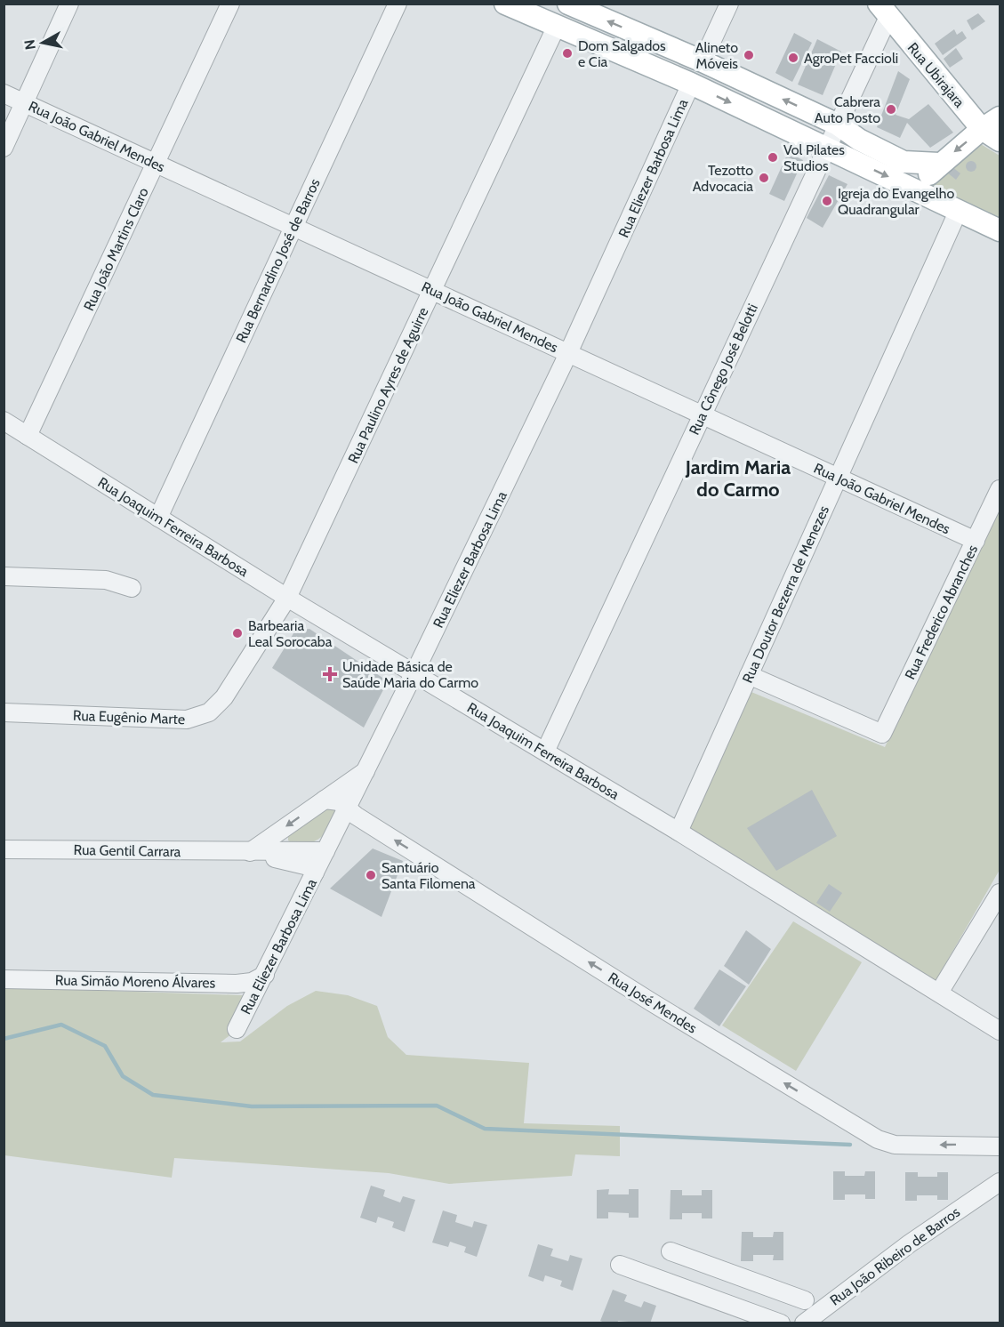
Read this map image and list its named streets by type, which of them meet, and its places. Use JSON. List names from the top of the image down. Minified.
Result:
{"streets":{"main road":["Rua Ubirajara"],"street":["Rua João Gabriel Mendes","Rua Eliezer Barbosa Lima","Rua João Martins Claro","Rua Bernardino José de Barros","Rua Cônego José Belotti","Rua Paulino Ayres de Aguirre","Rua Joaquim Ferreira Barbosa","Rua Doutor Bezerra de Menezes","Rua Frederico Abranches","Rua Eugênio Marte","Rua Gentil Carrara","Rua Simão Moreno Álvares","Rua José Mendes","Rua João Ribeiro de Barros"]},"crossings":[["Rua Ubirajara","Rua Cônego José Belotti"],["Rua João Gabriel Mendes","Rua Eliezer Barbosa Lima"],["Rua João Gabriel Mendes","Rua João Martins Claro"],["Rua João Gabriel Mendes","Rua Bernardino José de Barros"],["Rua João Gabriel Mendes","Rua Cônego José Belotti"],["Rua João Gabriel Mendes","Rua Paulino Ayres de Aguirre"],["Rua João Gabriel Mendes","Rua Doutor Bezerra de Menezes"],["Rua João Gabriel Mendes","Rua Frederico Abranches"],["Rua Eliezer Barbosa Lima","Rua Joaquim Ferreira Barbosa"],["Rua Eliezer Barbosa Lima","Rua Gentil Carrara"],["Rua Eliezer Barbosa Lima","Rua Simão Moreno Álvares"],["Rua Eliezer Barbosa Lima","Rua José Mendes"],["Rua João Martins Claro","Rua Joaquim Ferreira Barbosa"],["Rua Bernardino José de Barros","Rua Joaquim Ferreira Barbosa"],["Rua Cônego José Belotti","Rua Joaquim Ferreira Barbosa"],["Rua Paulino Ayres de Aguirre","Rua Joaquim Ferreira Barbosa"],["Rua Paulino Ayres de Aguirre","Rua Eugênio Marte"],["Rua Joaquim Ferreira Barbosa","Rua Doutor Bezerra de Menezes"],["Rua Joaquim Ferreira Barbosa","Rua Eugênio Marte"],["Rua Doutor Bezerra de Menezes","Rua Frederico Abranches"]],"one_way":["Rua José Mendes"],"districts":["Jardim Maria do Carmo"],"places":{"other":["Dom Salgados e Cia","Alineto Móveis","AgroPet Faccioli","Cabrera Auto Posto","Vol Pilates Studios","Tezotto Advocacia","Igreja do Evangelho Quadrangular","Barbearia Leal Sorocaba","Santuário Santa Filomena"],"health":["Unidade Básica de Saúde Maria do Carmo"]},"north":"left"}
